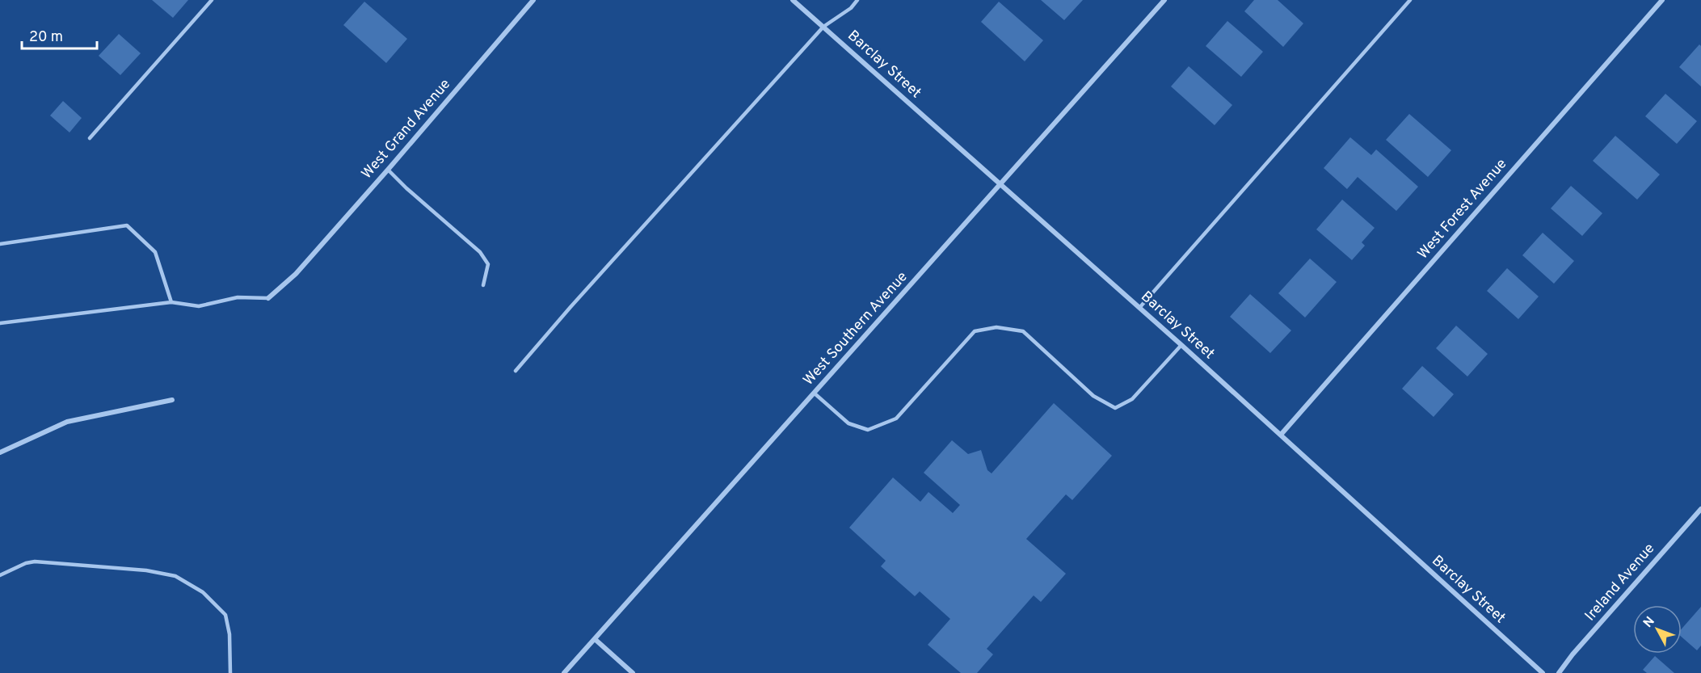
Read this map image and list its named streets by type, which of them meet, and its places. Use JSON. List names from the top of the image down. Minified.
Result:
{"streets":{"street":["Barclay Street","West Grand Avenue","West Forest Avenue","West Southern Avenue","Ireland Avenue"]},"crossings":[["Barclay Street","West Forest Avenue"],["Barclay Street","West Southern Avenue"]],"scale_bar":"20 m","north":"top left"}
